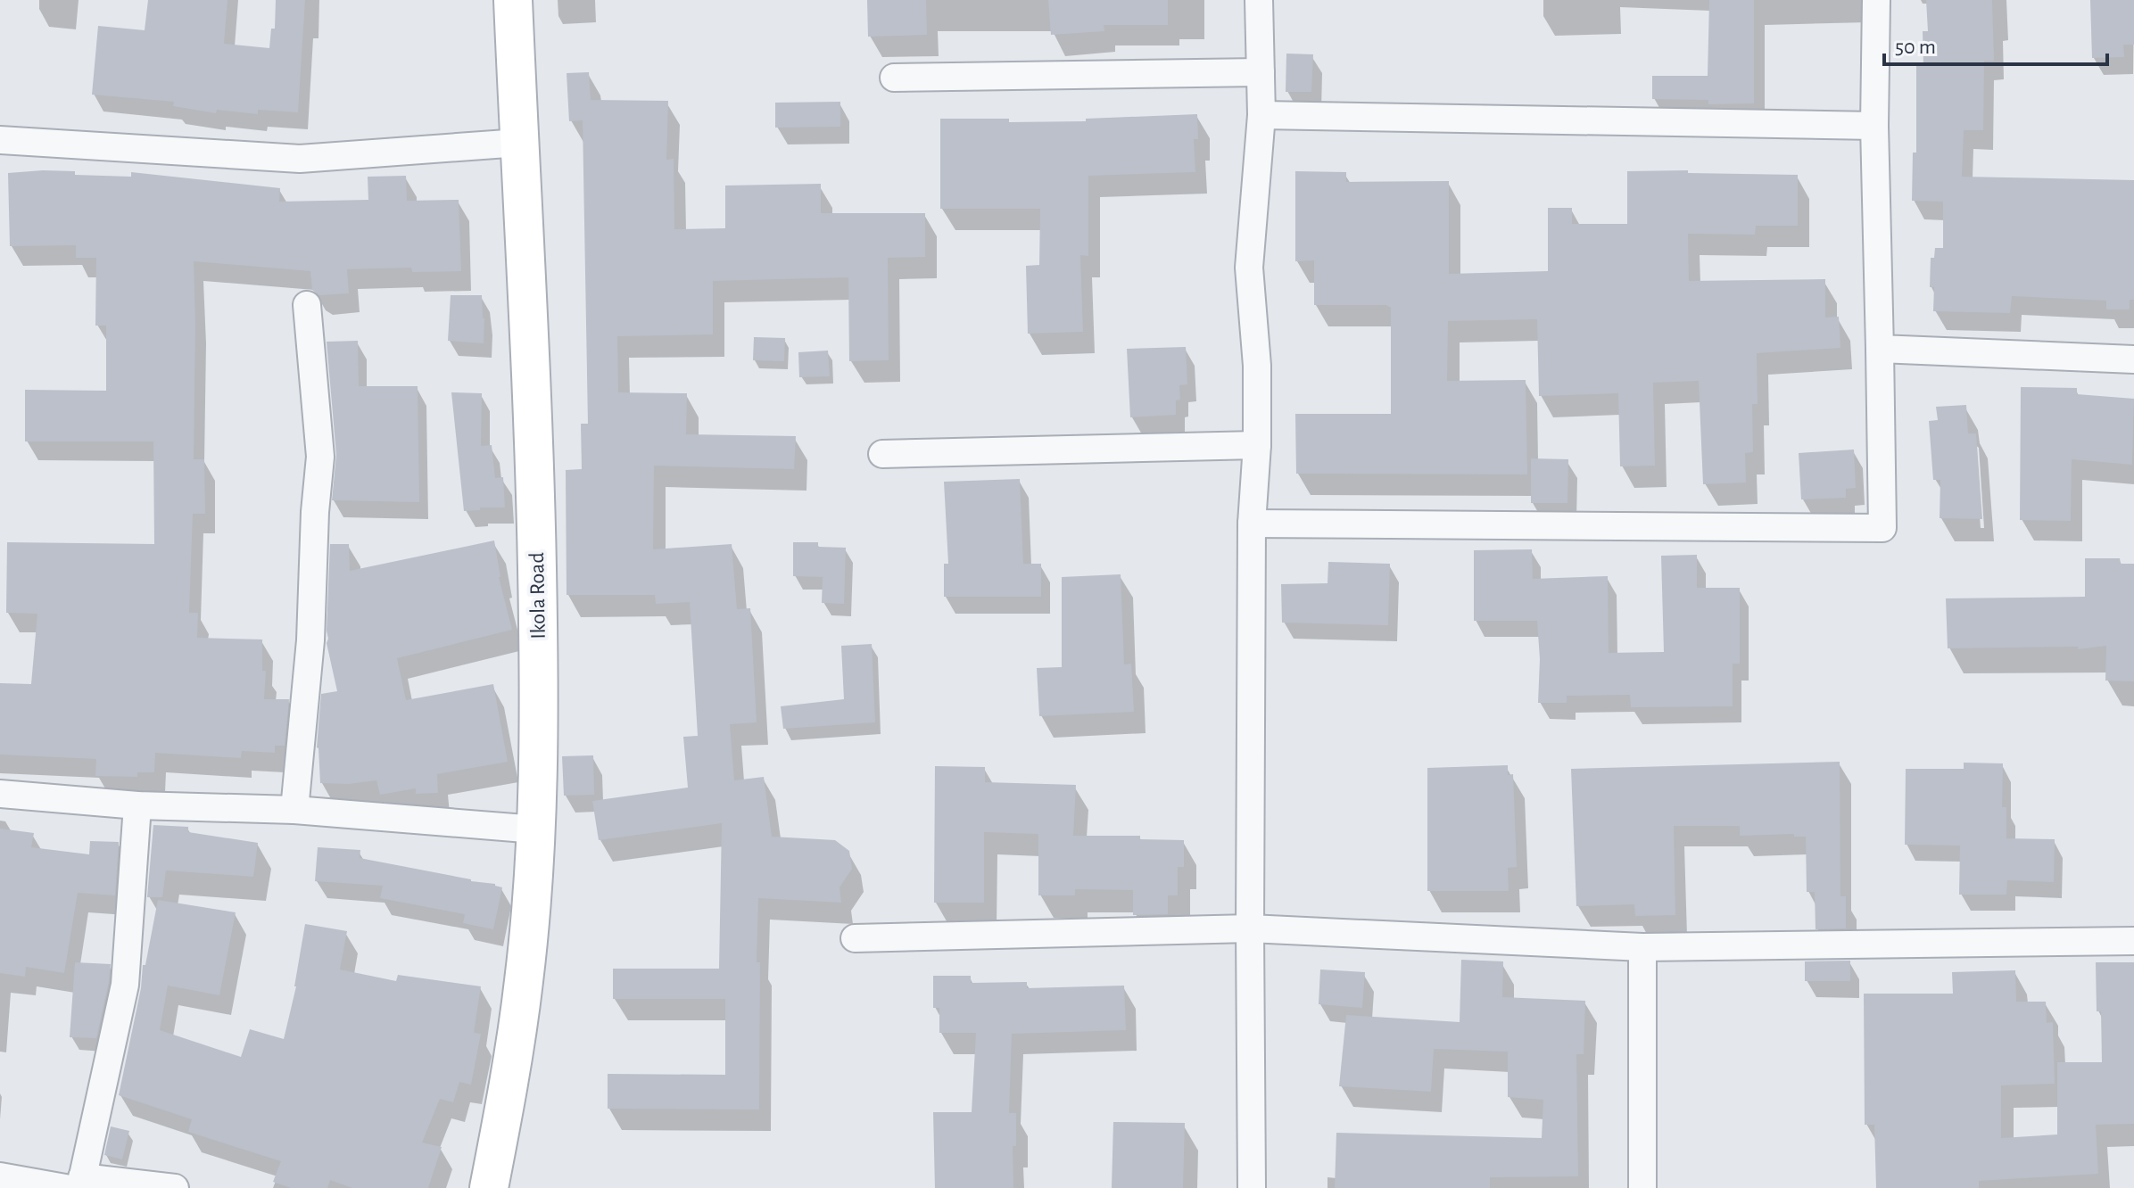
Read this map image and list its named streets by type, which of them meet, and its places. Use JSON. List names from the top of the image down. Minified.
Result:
{"streets":{"street":["Ikola Road"]},"scale_bar":"50 m"}
